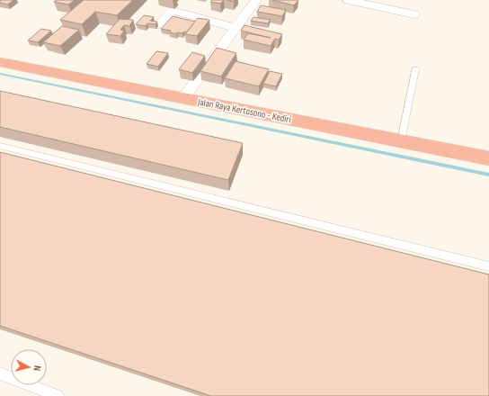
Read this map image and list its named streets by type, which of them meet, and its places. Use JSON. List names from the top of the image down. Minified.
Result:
{"streets":{"highway":["Jalan Raya Kertosono - Kediri"]},"north":"right"}
